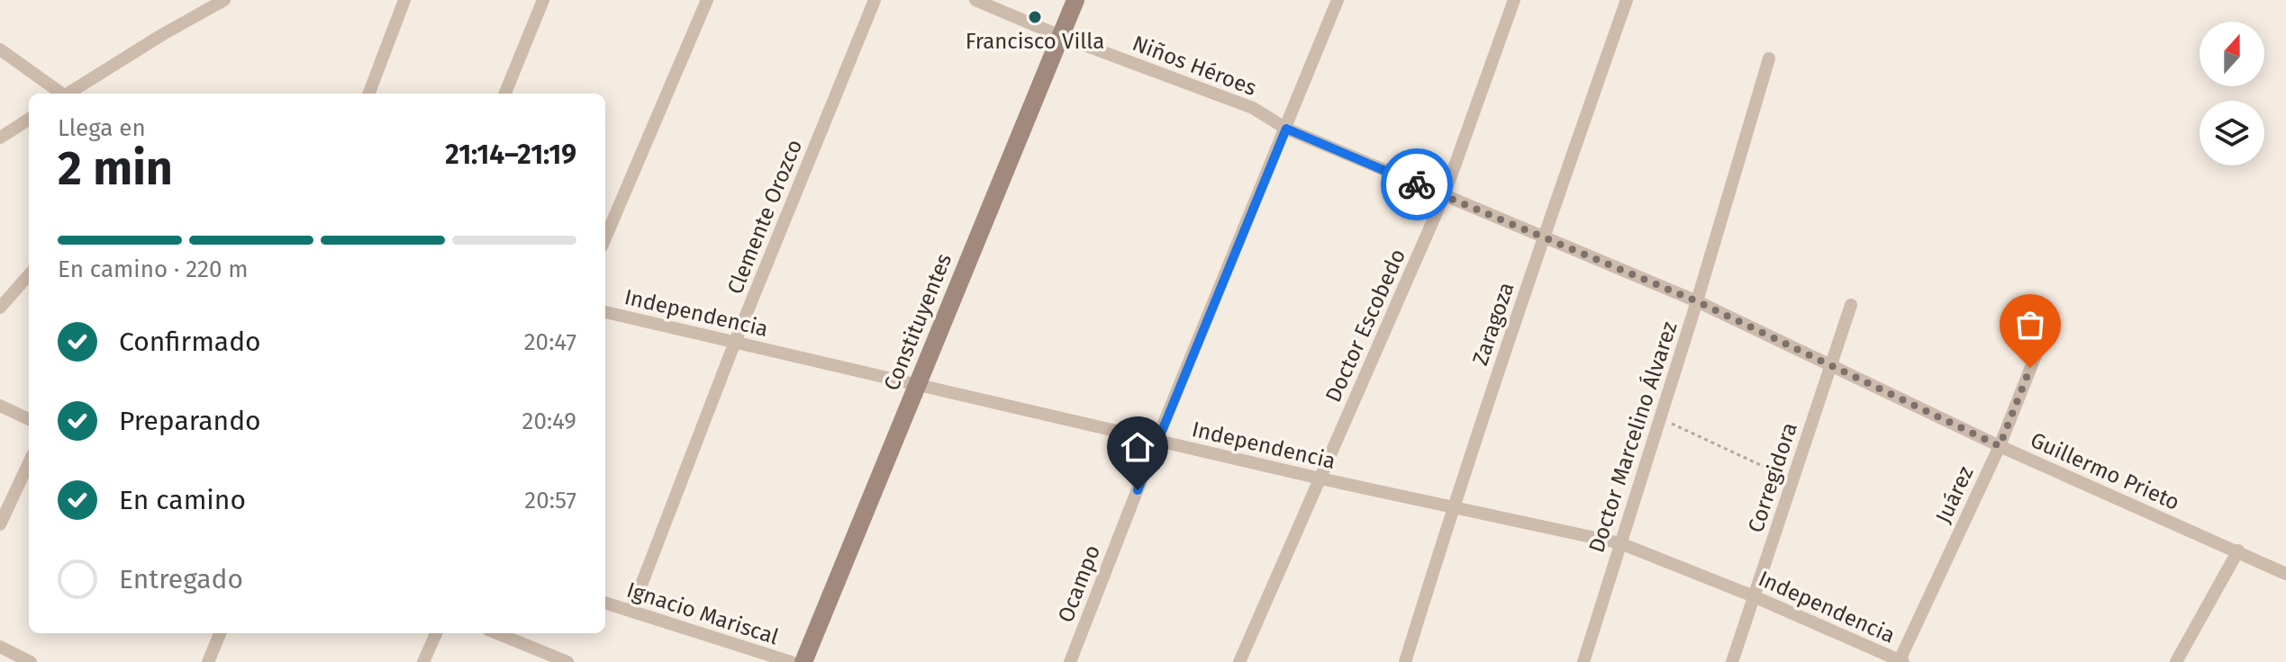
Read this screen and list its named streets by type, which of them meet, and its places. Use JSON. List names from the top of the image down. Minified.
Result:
{"streets":{"street":["Niños Héroes","Clemente Orozco","Independencia","Constituyentes","Zaragoza","Doctor Escobedo","Doctor Marcelino Álvarez","Guillermo Prieto","Corregidora","Juárez","Ocampo","Ignacio Mariscal"]},"crossings":[["Niños Héroes","Constituyentes"],["Niños Héroes","Zaragoza"],["Niños Héroes","Doctor Escobedo"],["Niños Héroes","Doctor Marcelino Álvarez"],["Niños Héroes","Guillermo Prieto"],["Niños Héroes","Corregidora"],["Niños Héroes","Ocampo"],["Clemente Orozco","Independencia"],["Clemente Orozco","Ignacio Mariscal"],["Independencia","Constituyentes"],["Independencia","Zaragoza"],["Independencia","Doctor Escobedo"],["Independencia","Doctor Marcelino Álvarez"],["Independencia","Corregidora"],["Independencia","Juárez"],["Independencia","Ocampo"],["Guillermo Prieto","Corregidora"],["Guillermo Prieto","Juárez"]],"places":["Francisco Villa"],"north":"top","page":{"heading":["2 min","Llega en","21:14–21:19"],"bar":"En camino · 220 m","list":[["Confirmado","20:47"],["Preparando","20:49"],["En camino","20:57"],"Entregado"]}}
